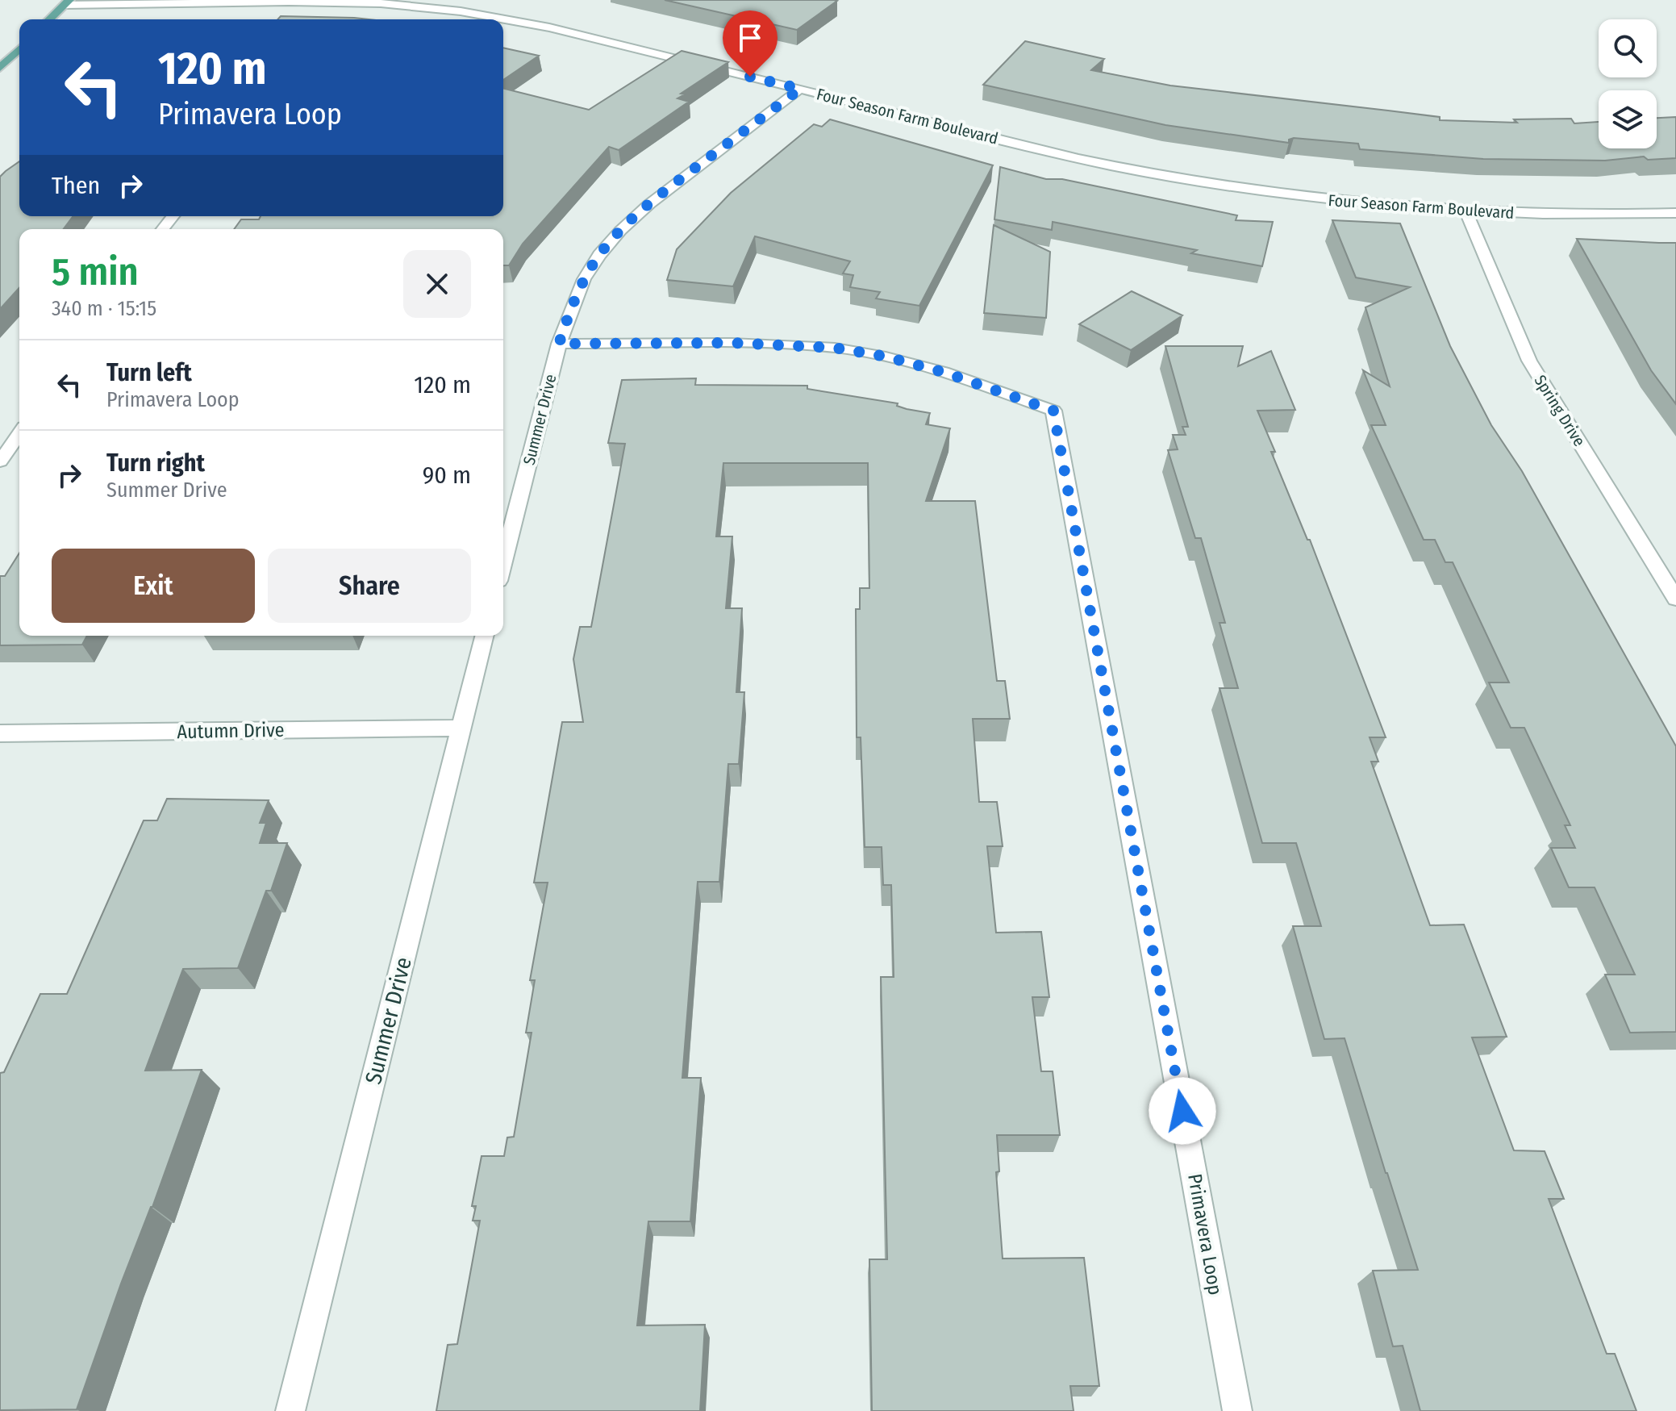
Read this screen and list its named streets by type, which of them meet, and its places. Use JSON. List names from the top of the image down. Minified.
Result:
{"streets":{"street":["Four Season Farm Boulevard","Spring Drive","Summer Drive","Autumn Drive","Primavera Loop"]},"crossings":[["Four Season Farm Boulevard","Spring Drive"],["Four Season Farm Boulevard","Summer Drive"],["Summer Drive","Autumn Drive"],["Summer Drive","Primavera Loop"]],"page":{"turn":["120 m","Primavera Loop"],"then":"Then","heading":["5 min","340 m · 15:15"],"list":[{"name":"Turn left","note":"Primavera Loop","value":"120 m"},{"name":"Turn right","note":"Summer Drive","value":"90 m"}],"buttons":["Exit","Share"]}}
